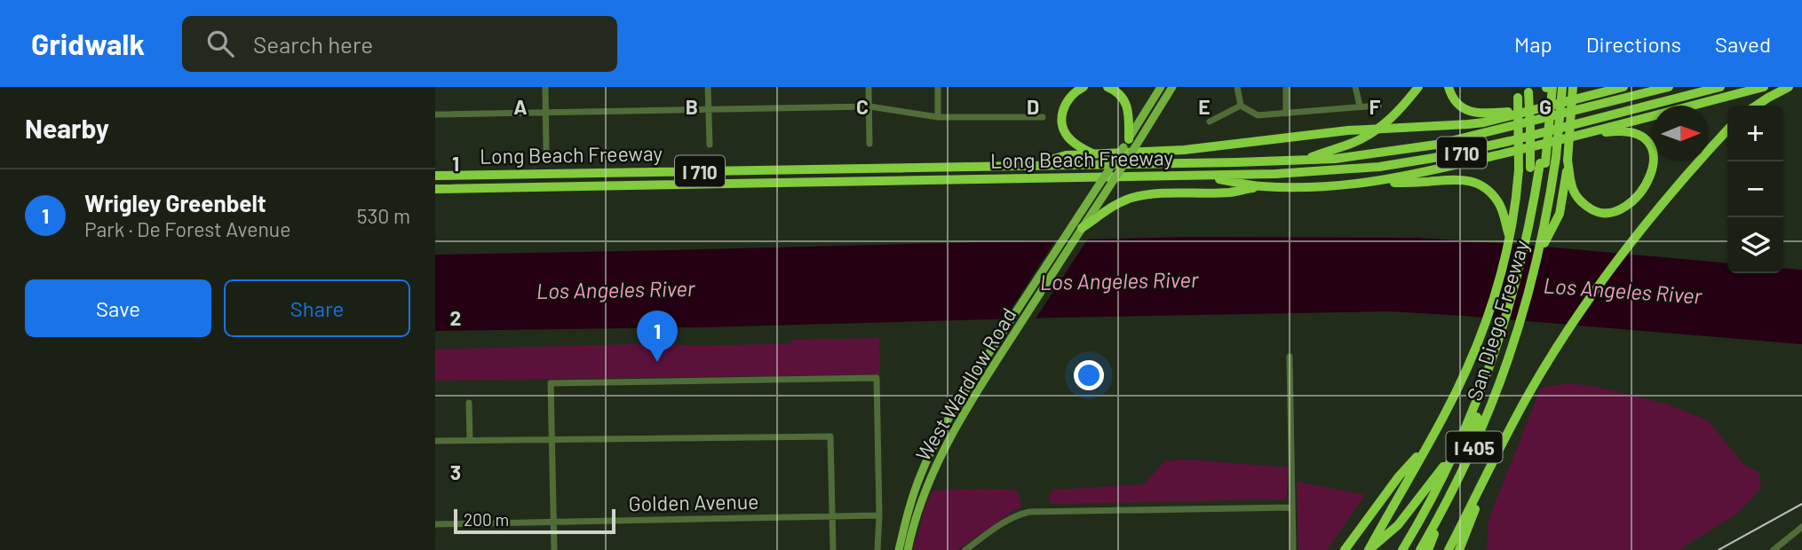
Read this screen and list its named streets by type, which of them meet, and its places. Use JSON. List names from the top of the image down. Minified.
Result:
{"streets":{"highway":["I 710","Long Beach Freeway","San Diego Freeway","I 405"],"main road":["West Wardlow Road"],"street":["Golden Avenue"]},"water":["Los Angeles River"],"scale_bar":"200 m","north":"right","page":{"header":"Gridwalk","search":"Search here","nav":["Map","Directions","Saved"],"heading":"Nearby","map_buttons":["+","−"],"list":[{"mark":"1","name":"Wrigley Greenbelt","note":"Park · De Forest Avenue","value":"530 m"}],"buttons":["Save","Share"],"pins":"1","scale":"200 m"},"grid":{"columns":["A","B","C","D","E","F","G"],"rows":["1","2","3"]}}
